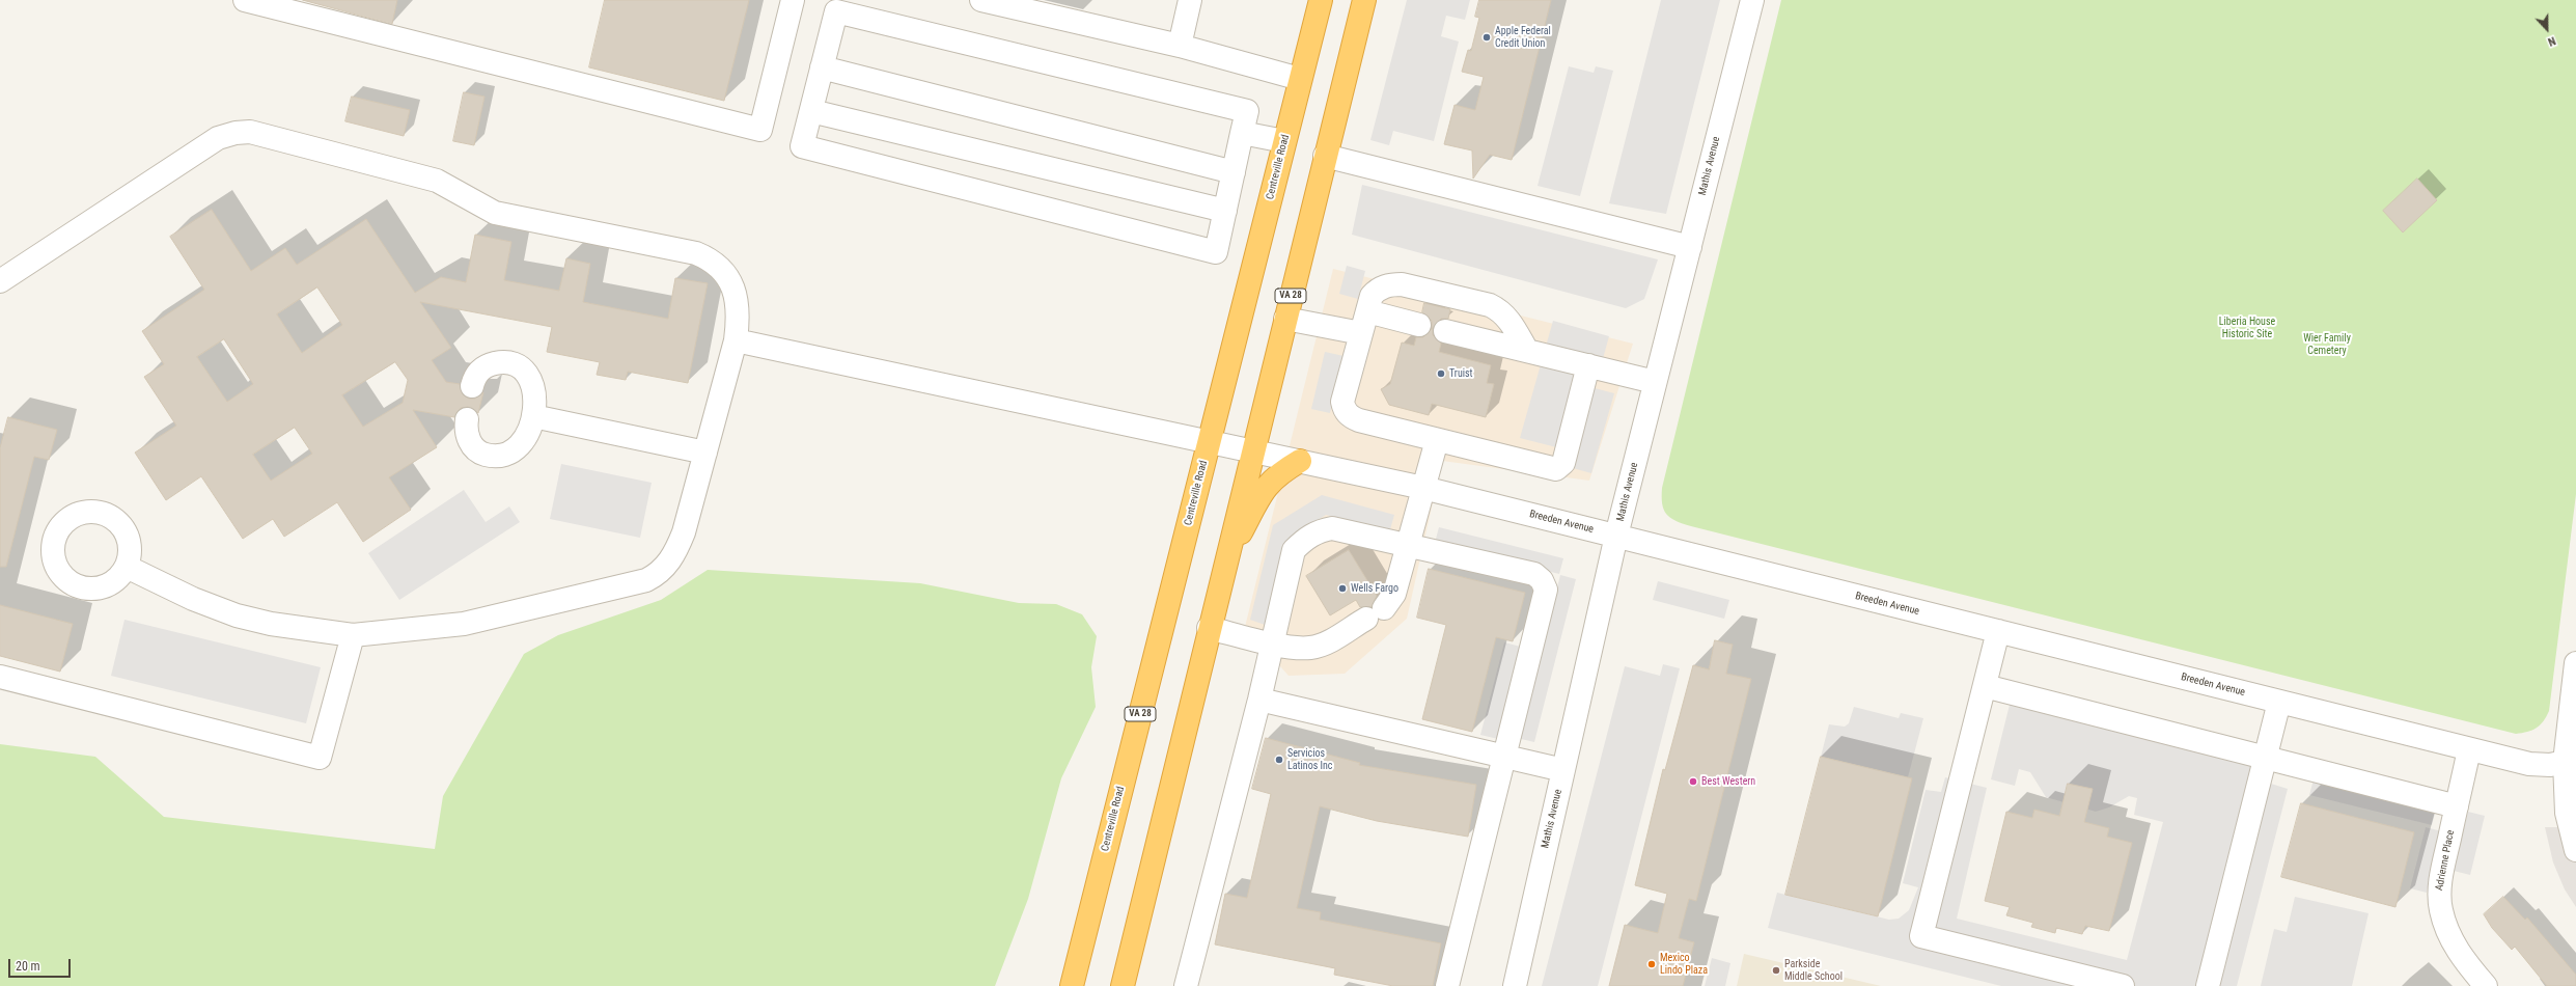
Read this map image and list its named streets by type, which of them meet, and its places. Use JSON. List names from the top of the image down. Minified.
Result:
{"streets":{"highway":["Centreville Road","VA 28"],"street":["Mathis Avenue","Breeden Avenue","Adrienne Place"]},"crossings":[["Mathis Avenue","Breeden Avenue"],["Centreville Road","Breeden Avenue"],["VA 28","Breeden Avenue"],["Breeden Avenue","Adrienne Place"]],"parks":["Liberia House Historic Site","Wier Family Cemetery"],"places":["Apple Federal Credit Union","Truist","Wells Fargo","Servicios Latinos Inc","Best Western","Mexico Lindo Plaza","Parkside Middle School"],"scale_bar":"20 m","north":"bottom"}
